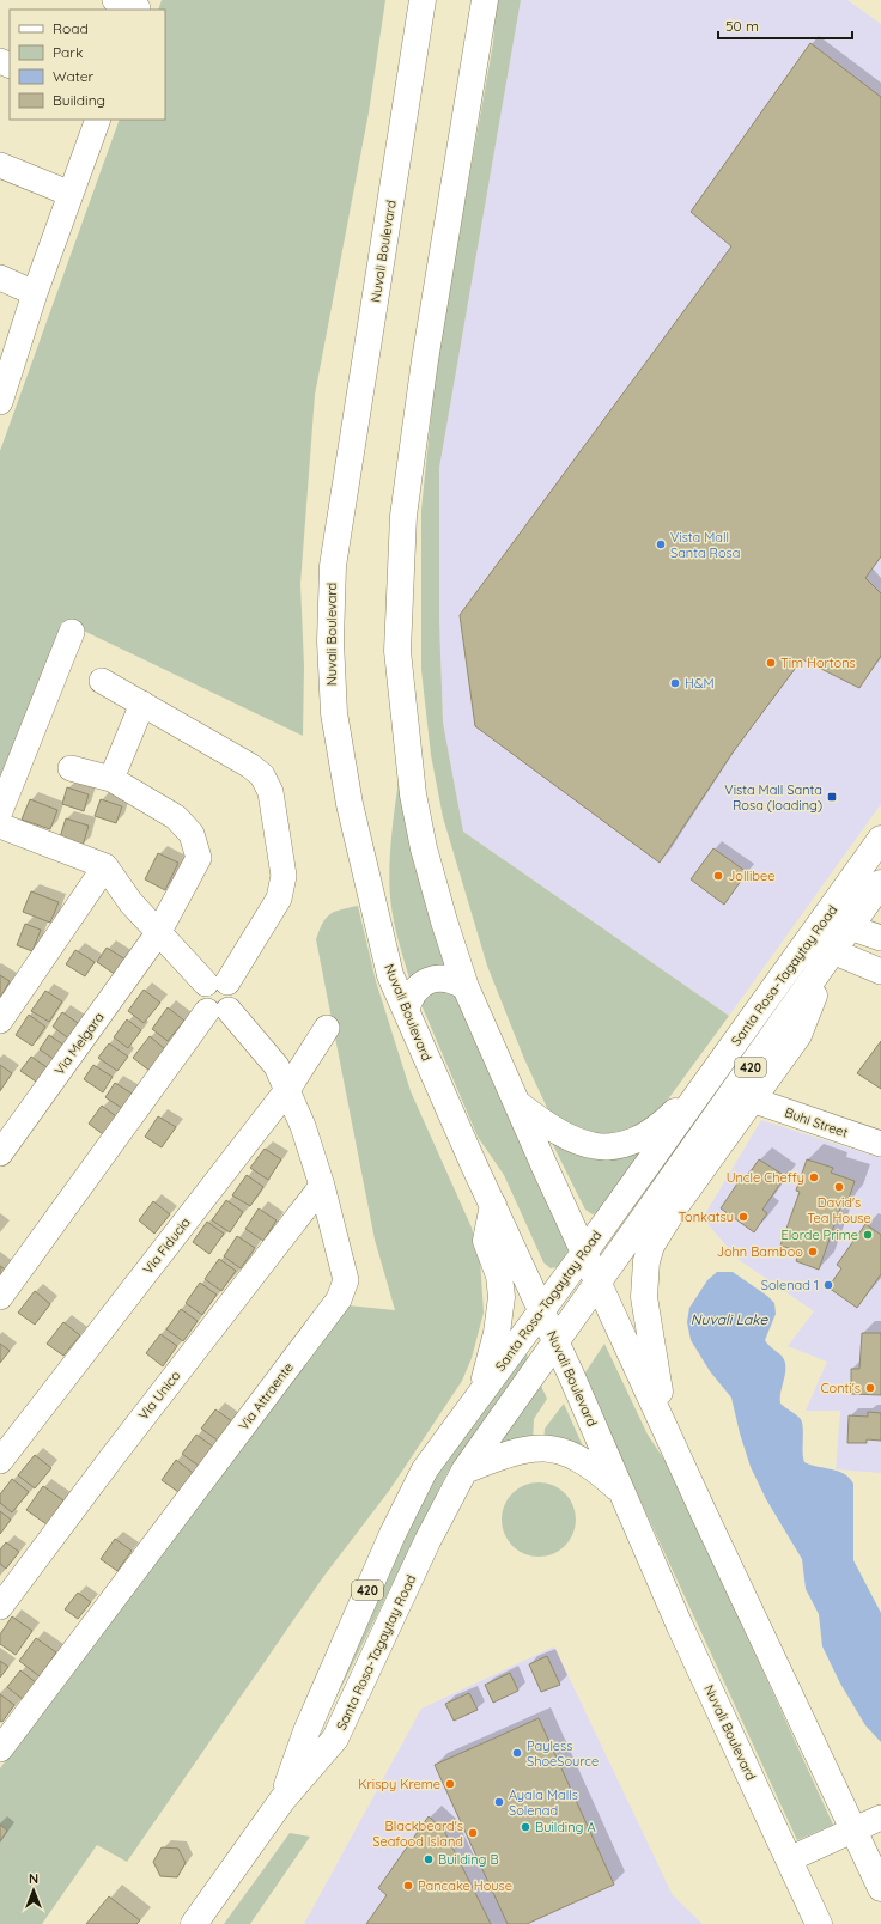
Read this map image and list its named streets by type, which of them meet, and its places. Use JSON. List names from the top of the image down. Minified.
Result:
{"streets":{"main road":["Nuvali Boulevard","Santa Rosa-Tagaytay Road","420"],"street":["Via Melgara","Buhi Street","Via Fiducia","Via Unico","Via Attraente"]},"crossings":[["Nuvali Boulevard","Santa Rosa-Tagaytay Road"],["Via Fiducia","Via Attraente"],["Via Unico","Via Attraente"]],"water":["Nuvali Lake"],"places":{"other":["Vista Mall Santa Rosa","Tim Hortons","H&M","Jollibee","Uncle Cheffy","David's Tea House","Tonkatsu","Elorde Prime","John Bamboo","Solenad 1","Conti's","Payless ShoeSource","Krispy Kreme","Ayala Malls Solenad","Building A","Blackbeard's Seafood Island","Building B","Pancake House"],"transit":["Vista Mall Santa Rosa (loading)"]},"legend":["Road","Park","Water","Building"],"scale_bar":"50 m","north":"top"}
